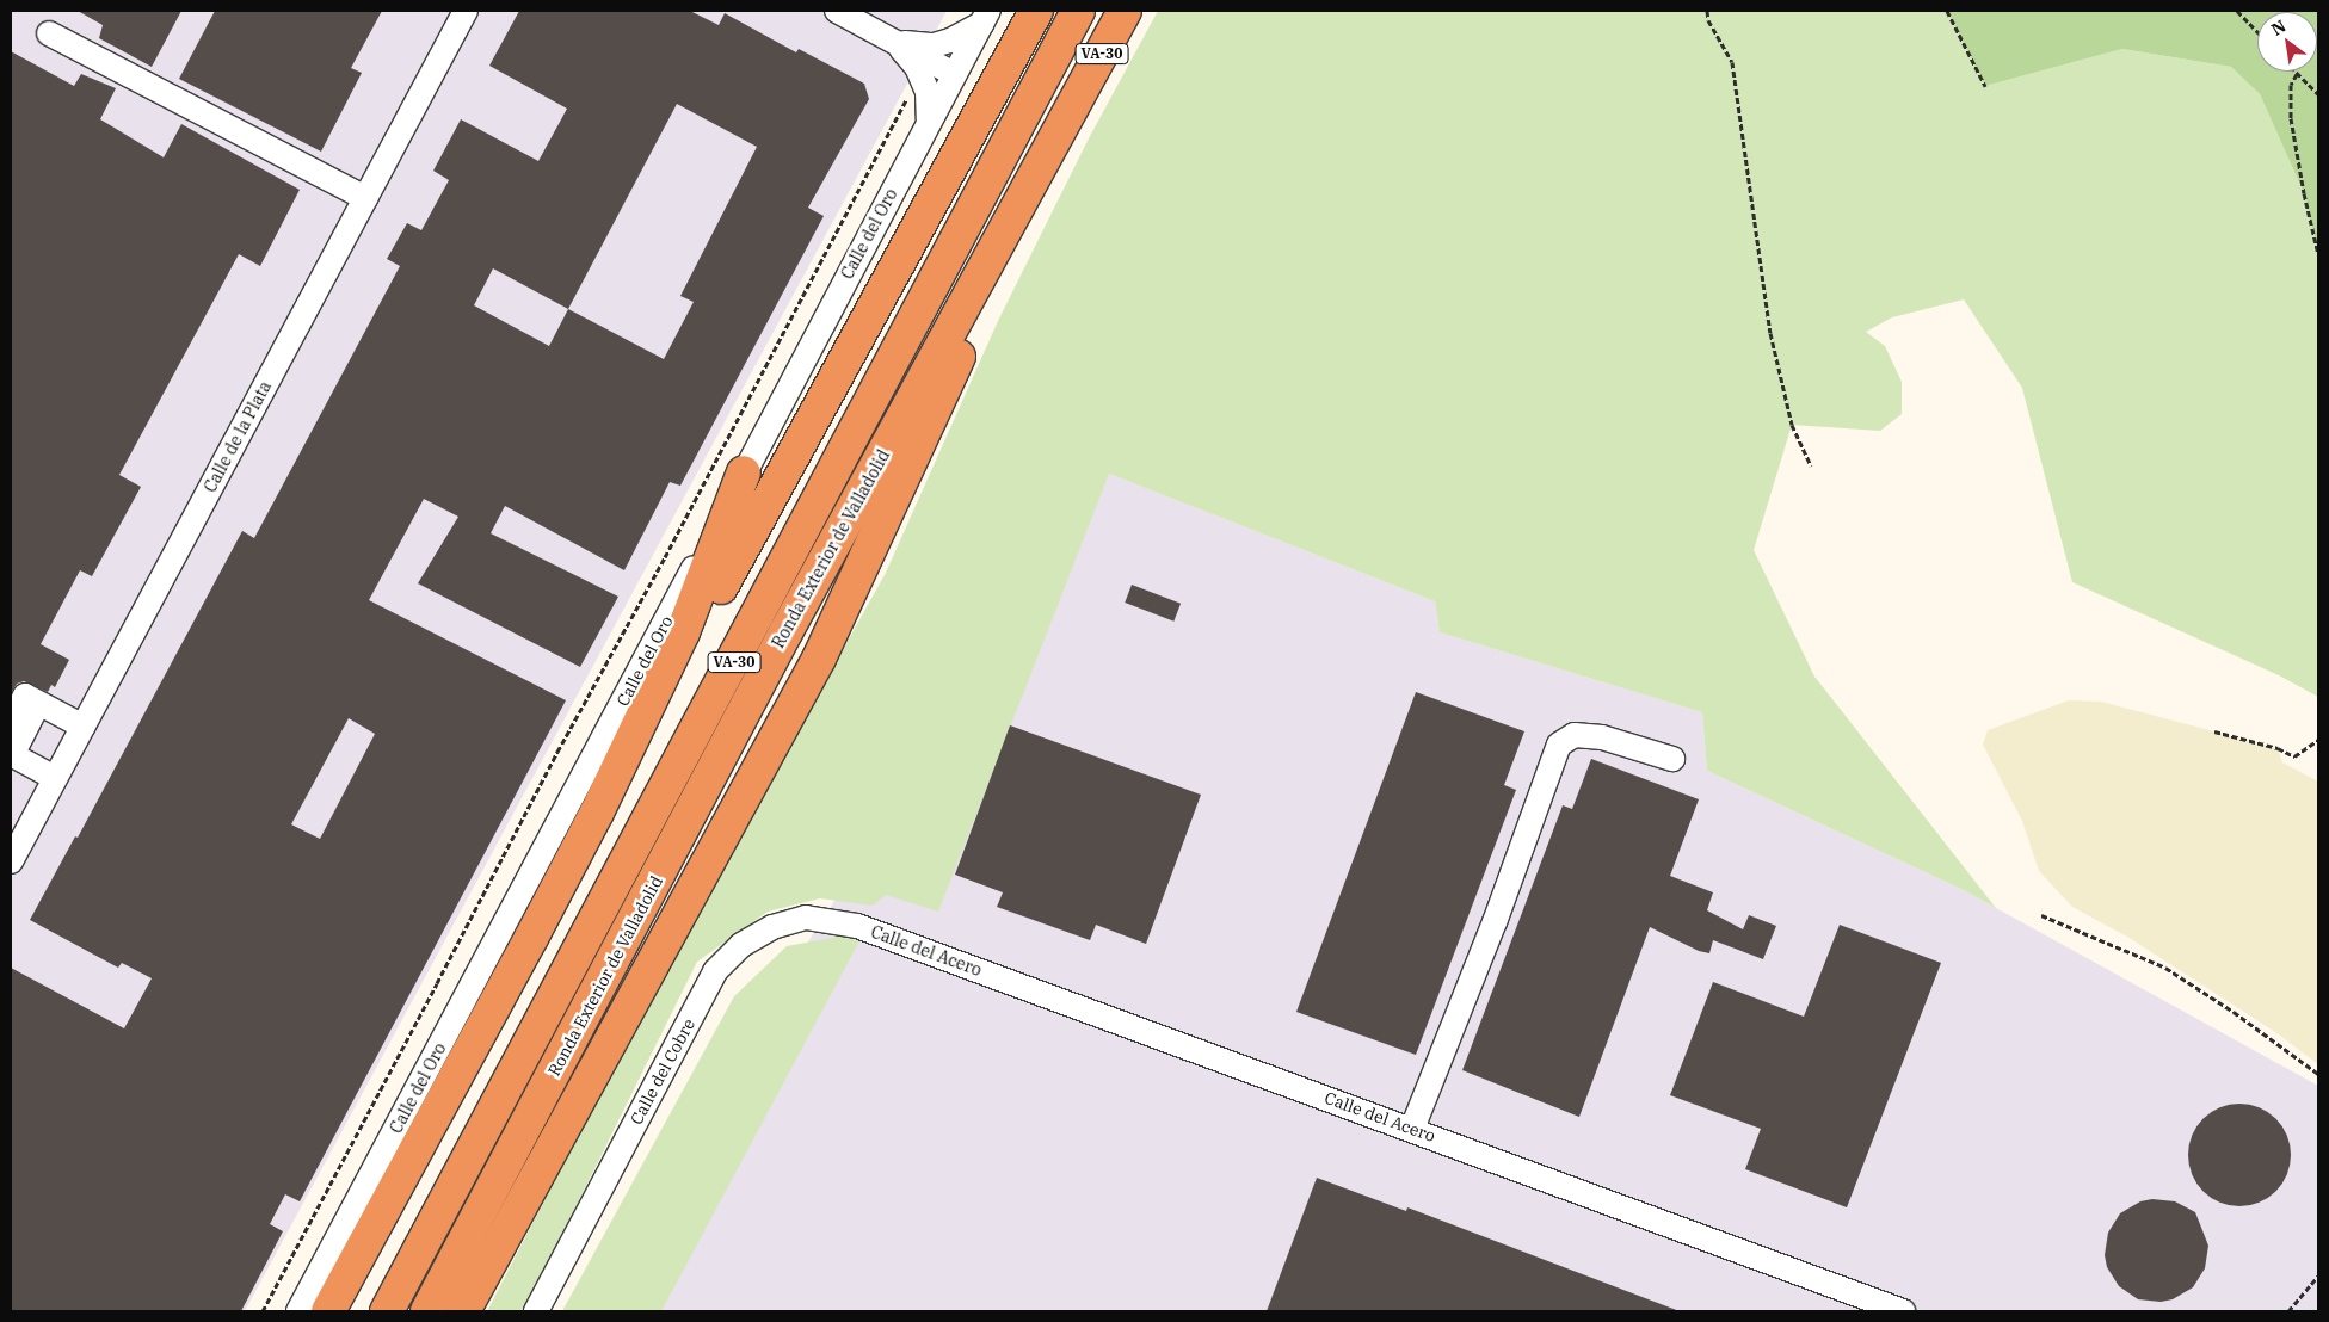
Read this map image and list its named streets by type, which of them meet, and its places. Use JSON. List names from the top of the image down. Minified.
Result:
{"streets":{"highway":["VA-30","Ronda Exterior de Valladolid"],"street":["Calle del Oro","Calle de la Plata","Calle del Acero","Calle del Cobre"]},"crossings":[["Calle del Acero","Calle del Cobre"]],"north":"top left"}
